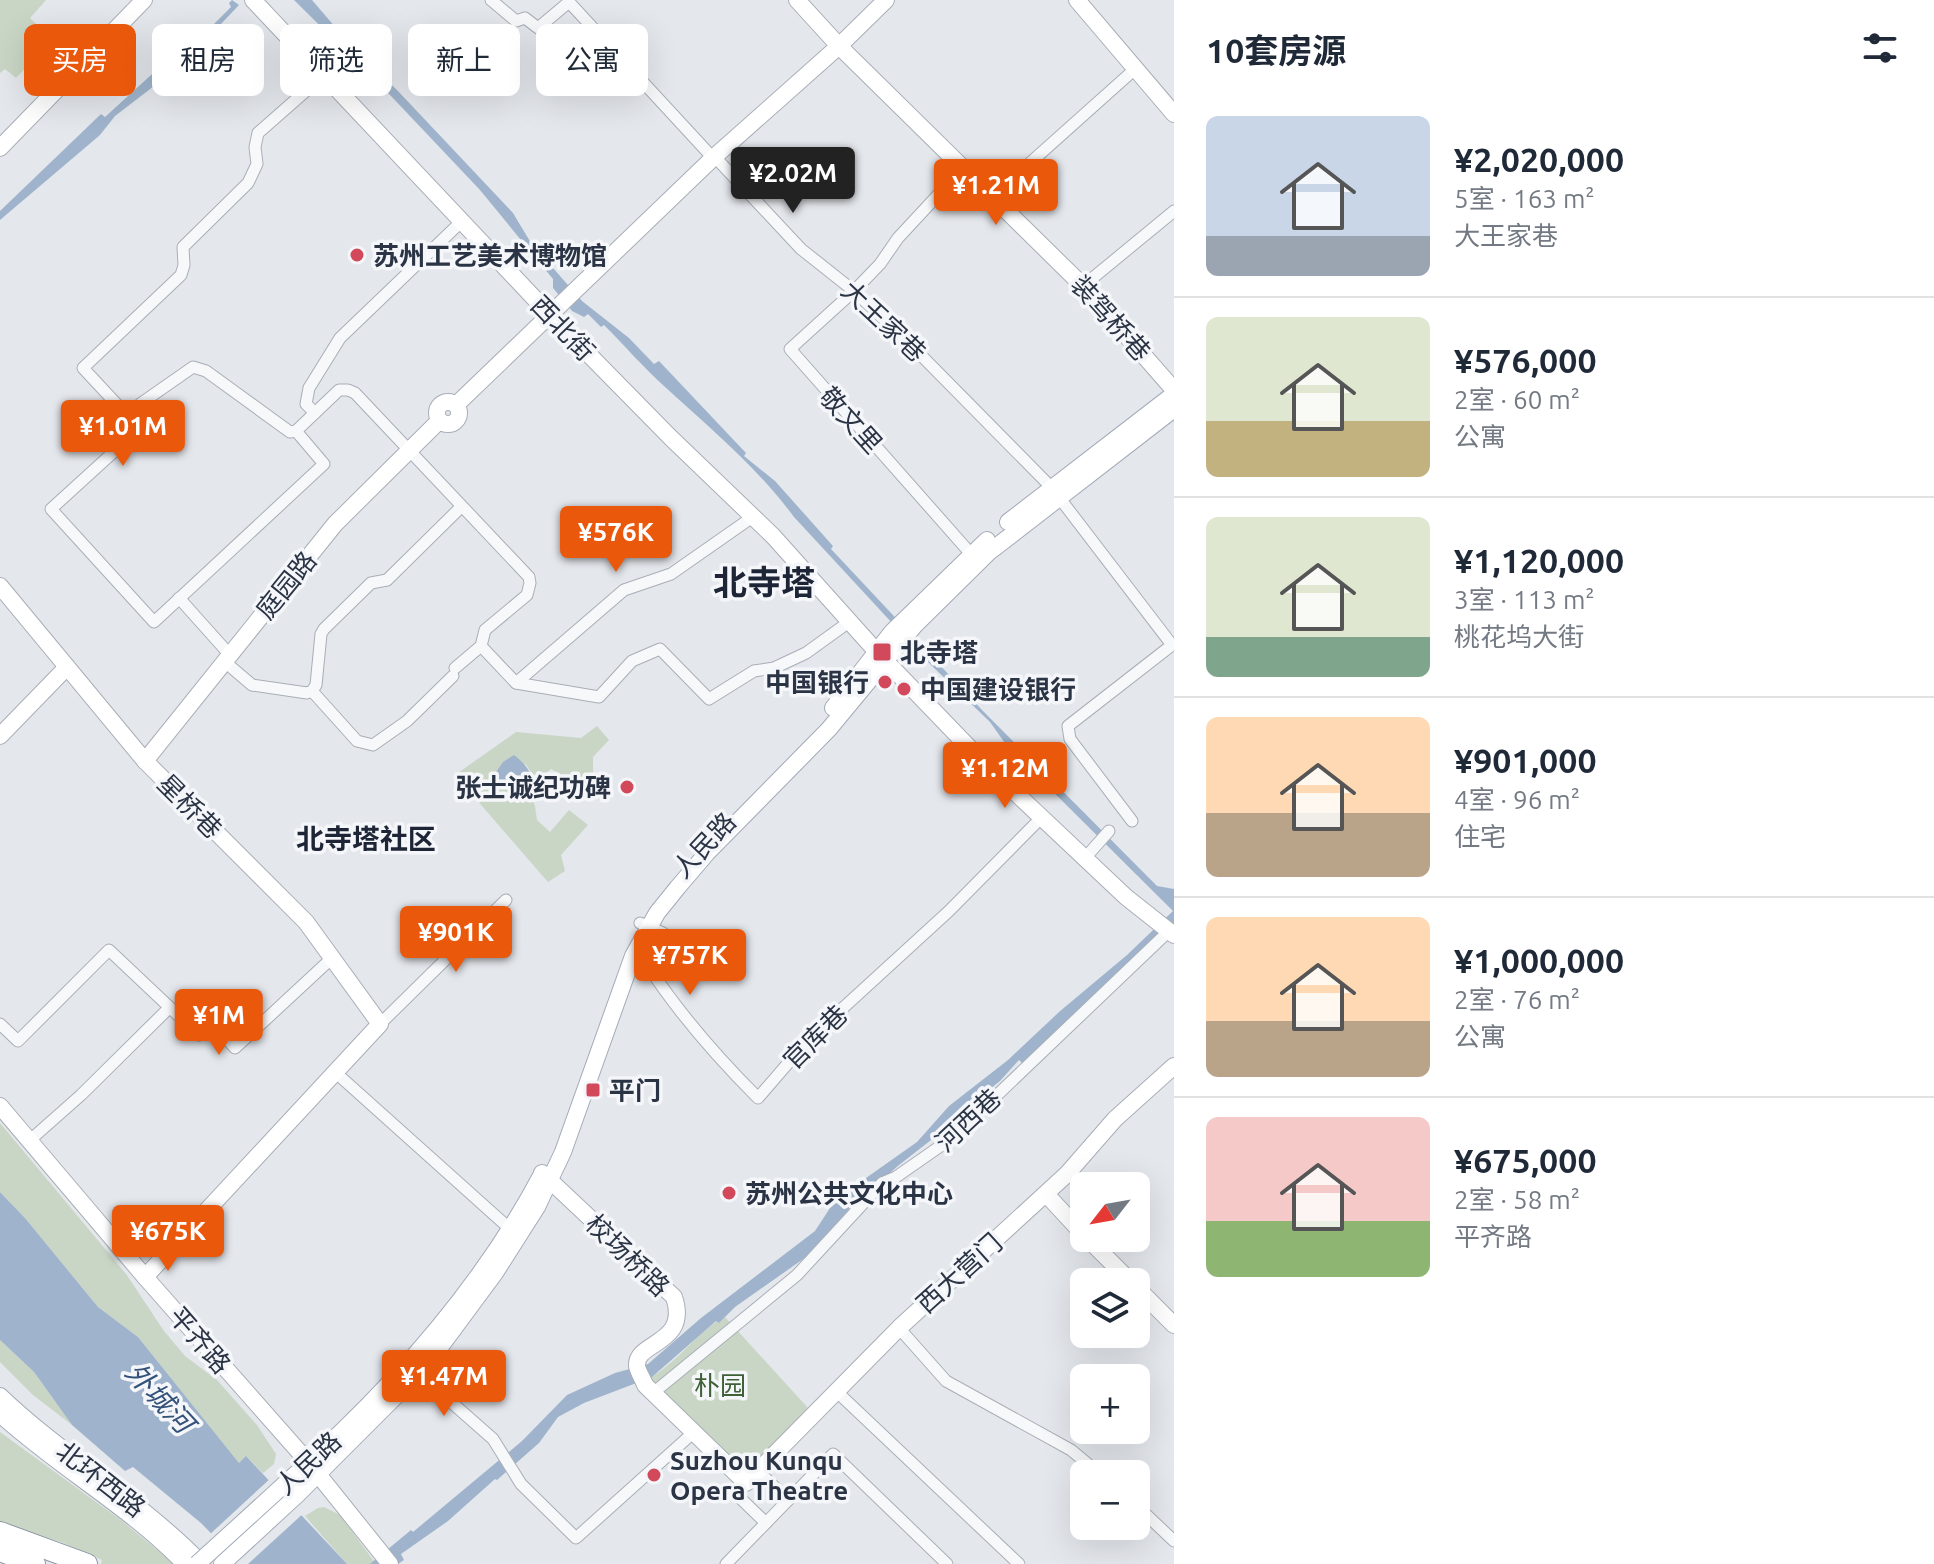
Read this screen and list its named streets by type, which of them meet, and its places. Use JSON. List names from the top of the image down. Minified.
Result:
{"streets":{"main road":["装驾桥巷","西北街","庭园路","星桥巷","人民路","校场桥路","西大营门","平齐路","北环西路"],"street":["大王家巷","敬文里","官库巷","河西巷"]},"crossings":[["装驾桥巷","人民路"],["大王家巷","敬文里"],["大王家巷","人民路"],["西北街","庭园路"],["西北街","人民路"],["西北街","官库巷"],["西北街","河西巷"],["敬文里","人民路"],["庭园路","星桥巷"],["人民路","官库巷"],["人民路","校场桥路"],["人民路","平齐路"],["人民路","北环西路"],["河西巷","校场桥路"],["校场桥路","西大营门"]],"districts":["北寺塔","北寺塔社区"],"water":["外城河"],"parks":["朴园"],"places":{"other":["苏州工艺美术博物馆","中国银行","中国建设银行","张士诚纪功碑","苏州公共文化中心","Suzhou Kunqu Opera Theatre"],"transit":["北寺塔","平门"]},"north":"bottom left","page":{"heading":"10套房源","chip":["买房","租房","筛选","新上","公寓"],"list":[{"name":"¥2,020,000","note":"5室 · 163 m² · 大王家巷"},{"name":"¥576,000","note":"2室 · 60 m² · 公寓"},{"name":"¥1,120,000","note":"3室 · 113 m² · 桃花坞大街"},{"name":"¥901,000","note":"4室 · 96 m² · 住宅"},{"name":"¥1,000,000","note":"2室 · 76 m² · 公寓"},{"name":"¥675,000","note":"2室 · 58 m² · 平齐路"}],"price":["¥2.02M","¥1.21M","¥1.01M","¥576K","¥1.12M","¥901K","¥757K","¥1M","¥675K","¥1.47M"],"map_buttons":["+","−"]}}
